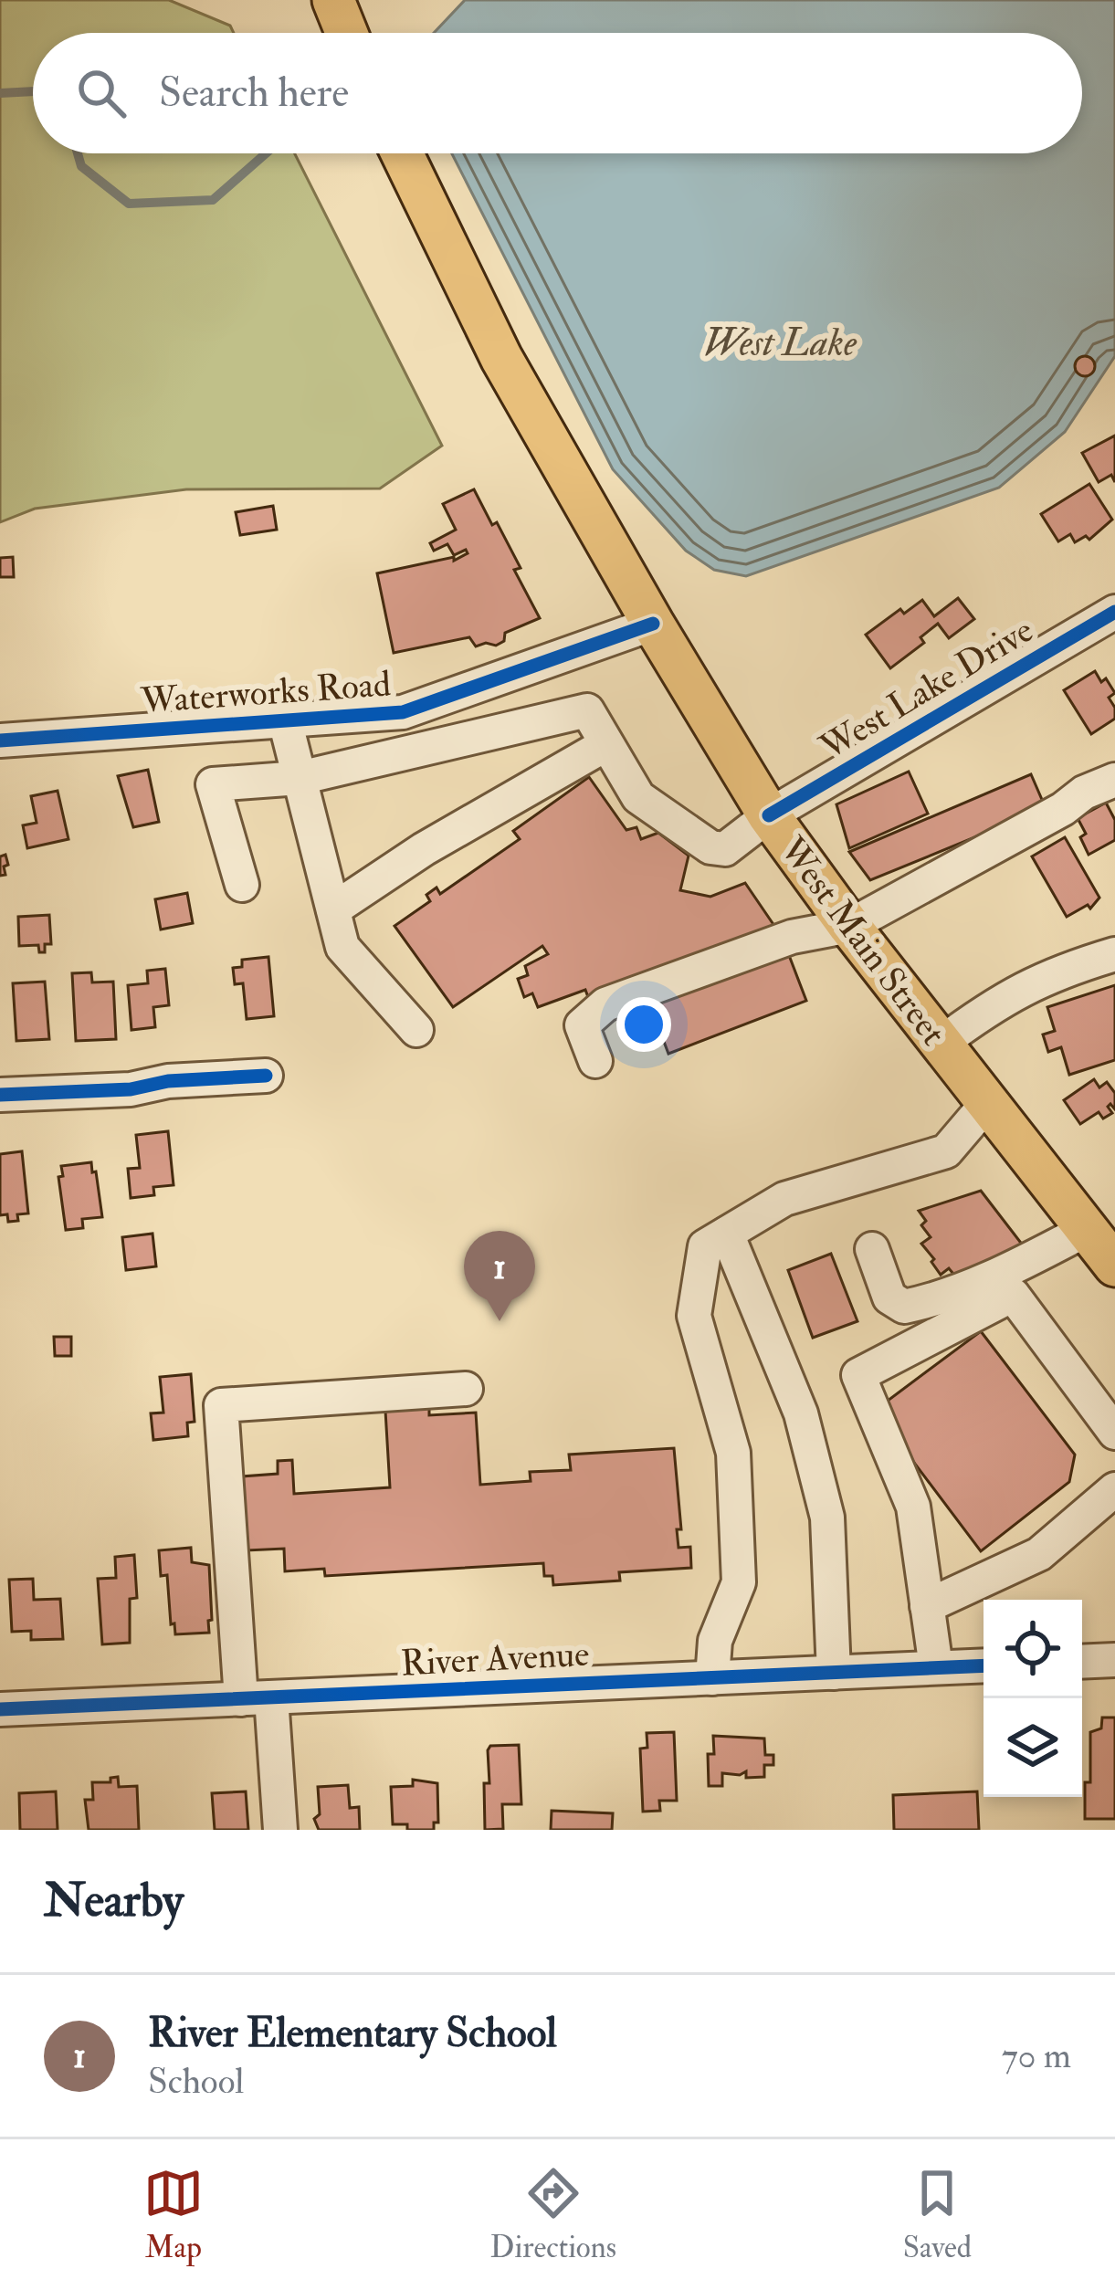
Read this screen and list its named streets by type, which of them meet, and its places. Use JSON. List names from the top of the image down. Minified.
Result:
{"streets":{"main road":["West Main Street"],"street":["West Lake Drive","Waterworks Road","River Avenue"]},"crossings":[["West Lake Drive","West Main Street"],["Waterworks Road","West Main Street"]],"water":["West Lake"],"page":{"search":"Search here","pins":"1","heading":"Nearby","list":[{"mark":"1","name":"River Elementary School","note":"School","value":"70 m"}],"nav":["Map","Directions","Saved"]}}
